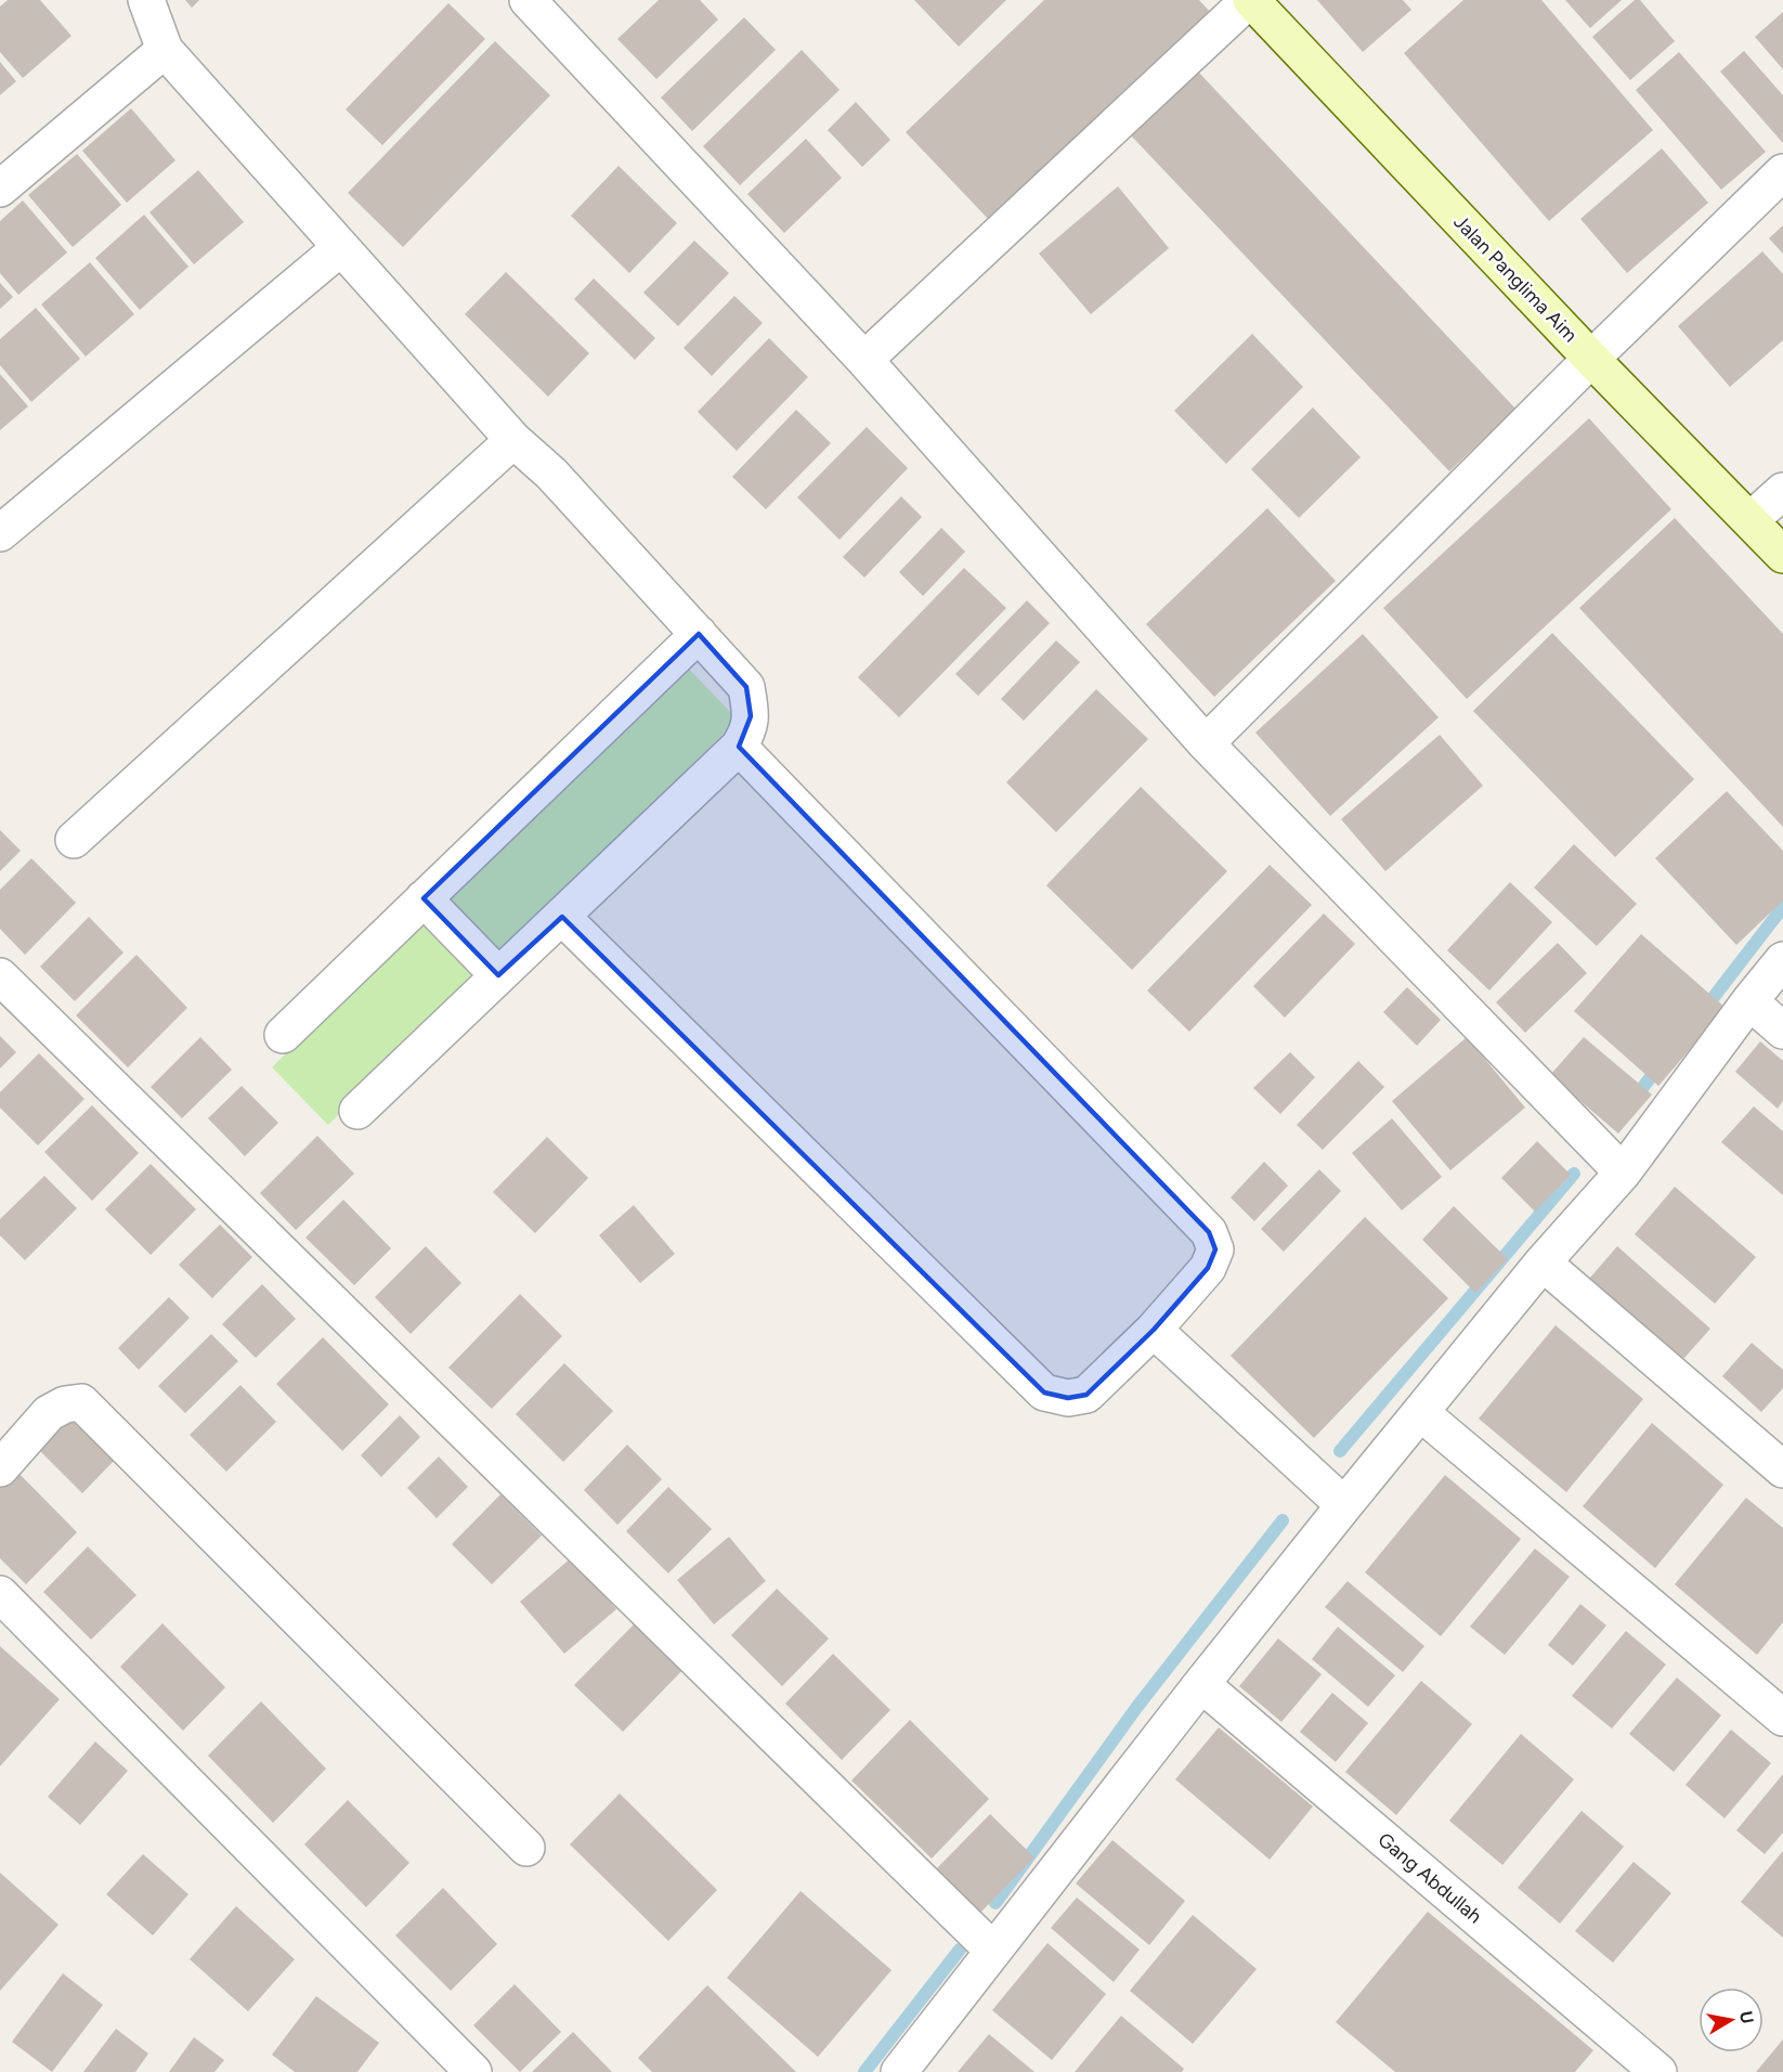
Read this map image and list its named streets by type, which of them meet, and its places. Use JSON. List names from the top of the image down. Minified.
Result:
{"streets":{"street":["Jalan Panglima Aim","Gang Abdullah"]},"north":"right"}
